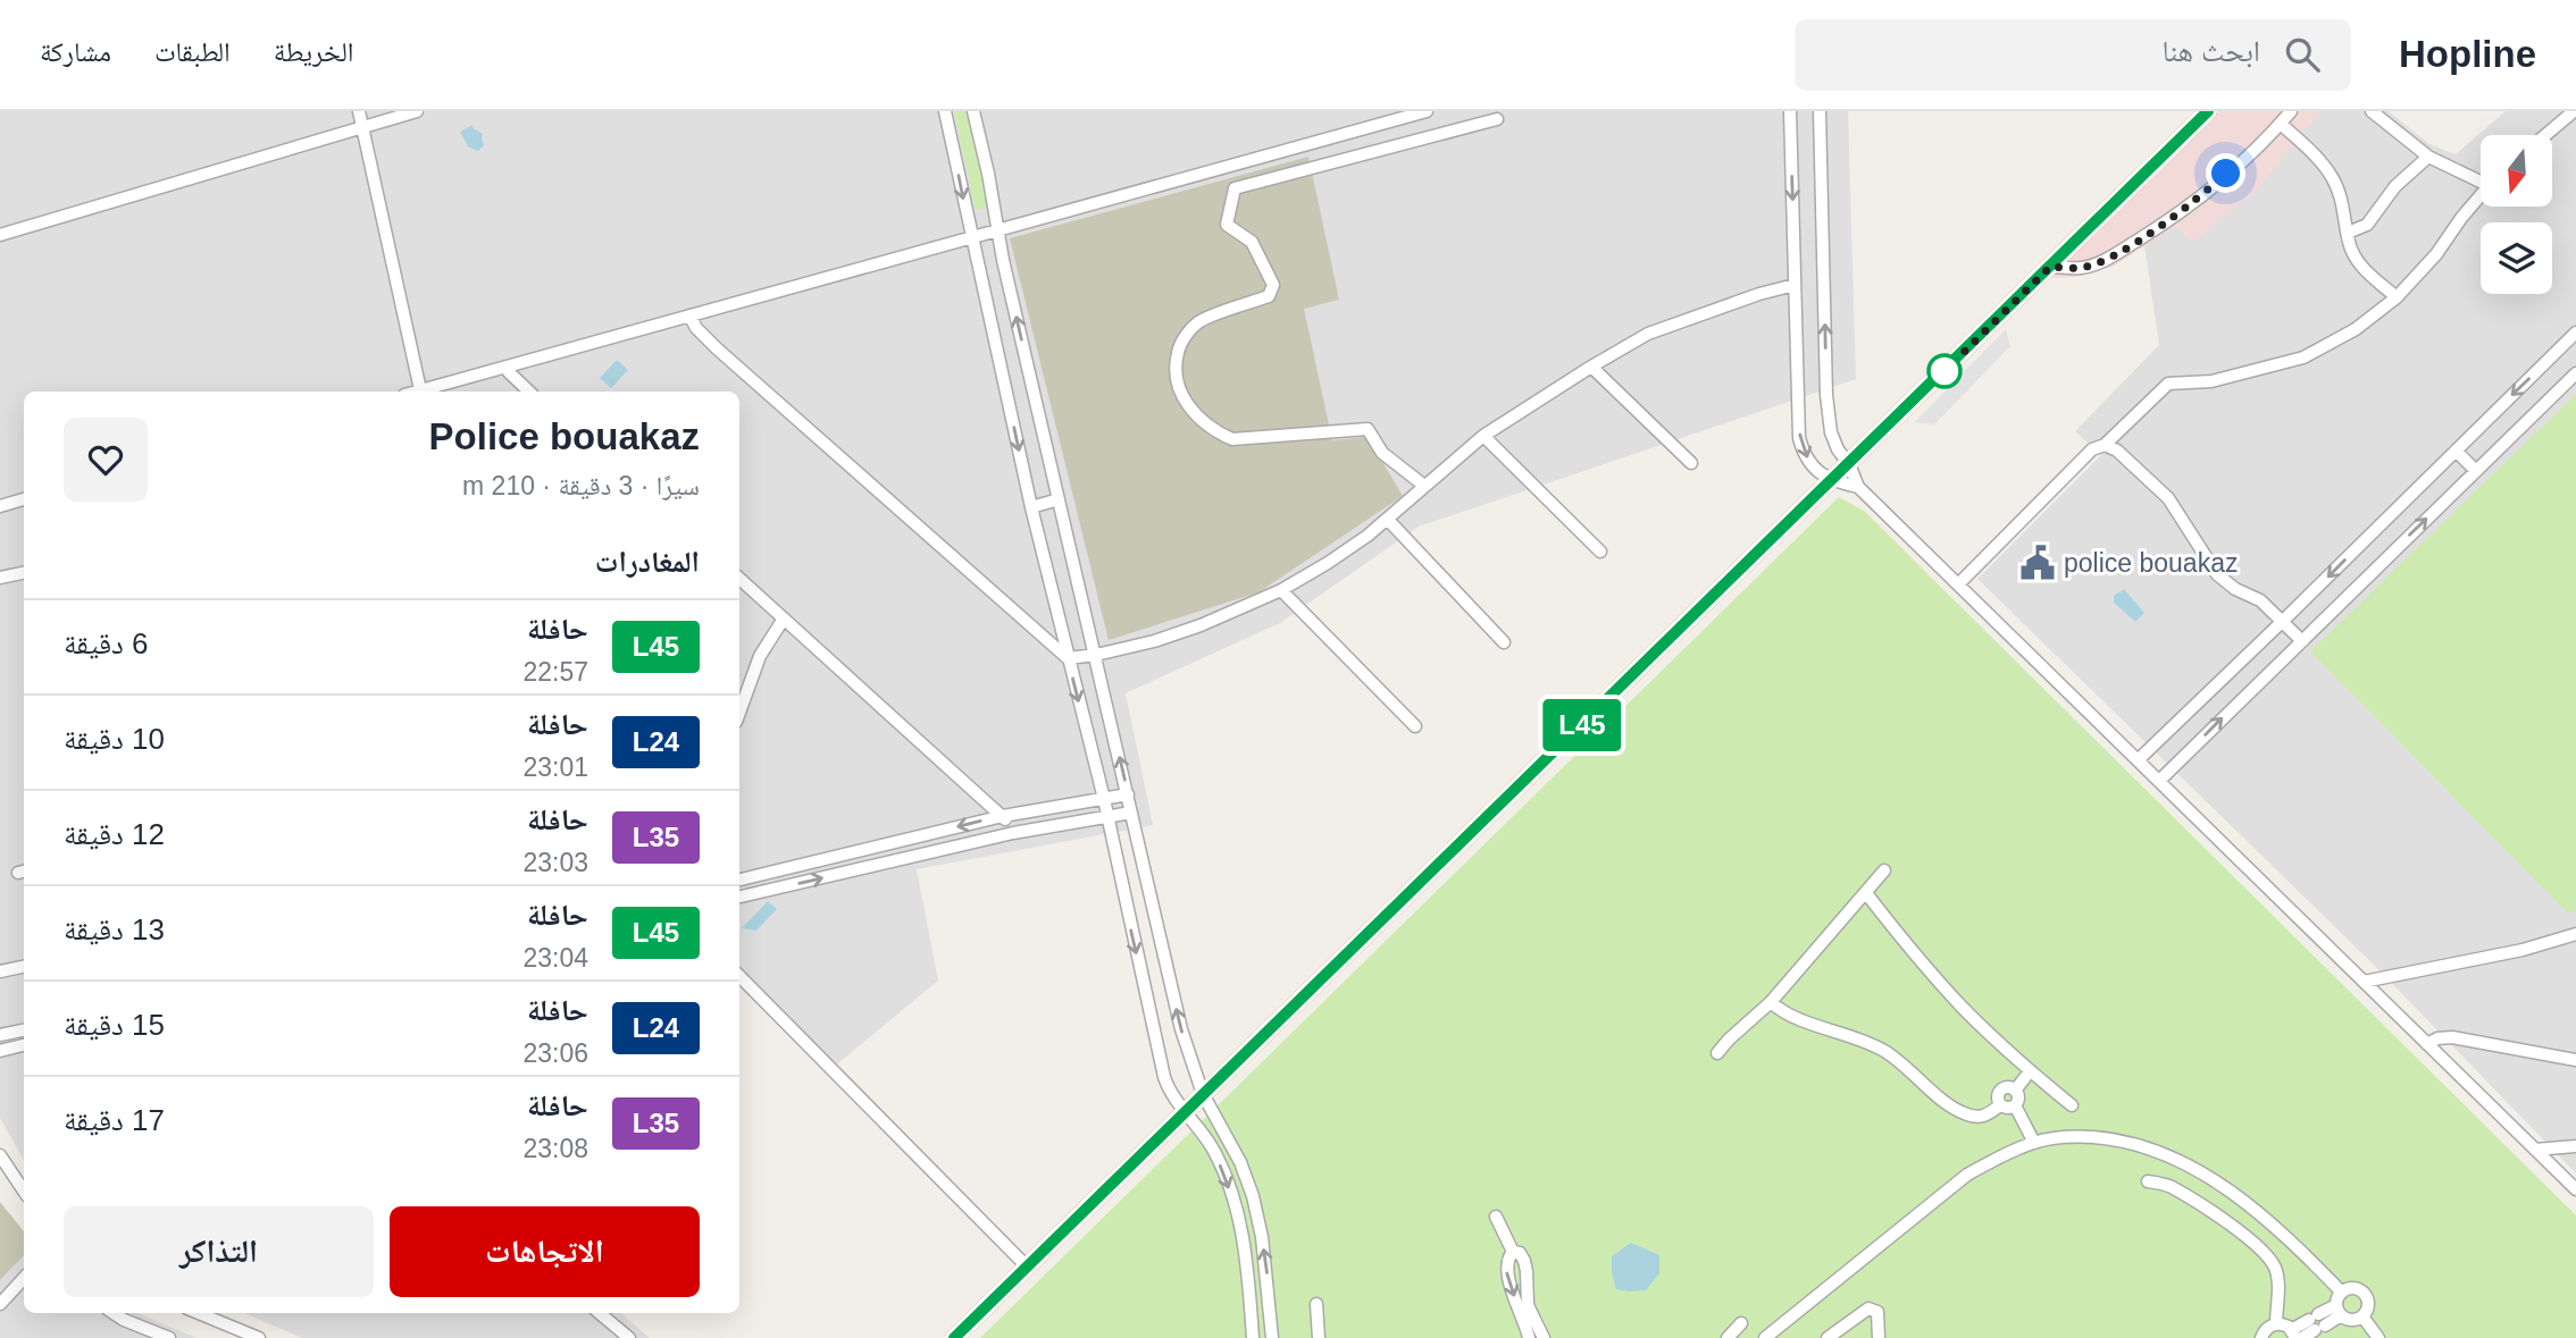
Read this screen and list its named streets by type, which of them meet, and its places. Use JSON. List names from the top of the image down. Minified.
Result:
{"places":{"public building":["police bouakaz"]},"lines":["bus line L45"],"north":"bottom","page":{"header":"Hopline","search":"ابحث هنا","nav":["الخريطة","الطبقات","مشاركة"],"on_map":"L45","heading":[["Police bouakaz","سيرًا · 3 دقيقة · 210 m"],"المغادرات"],"list":[{"mark":"L45","name":"حافلة","note":"22:57","value":"6 دقيقة"},{"mark":"L24","name":"حافلة","note":"23:01","value":"10 دقيقة"},{"mark":"L35","name":"حافلة","note":"23:03","value":"12 دقيقة"},{"mark":"L45","name":"حافلة","note":"23:04","value":"13 دقيقة"},{"mark":"L24","name":"حافلة","note":"23:06","value":"15 دقيقة"},{"mark":"L35","name":"حافلة","note":"23:08","value":"17 دقيقة"}],"buttons":["الاتجاهات","التذاكر"]}}
